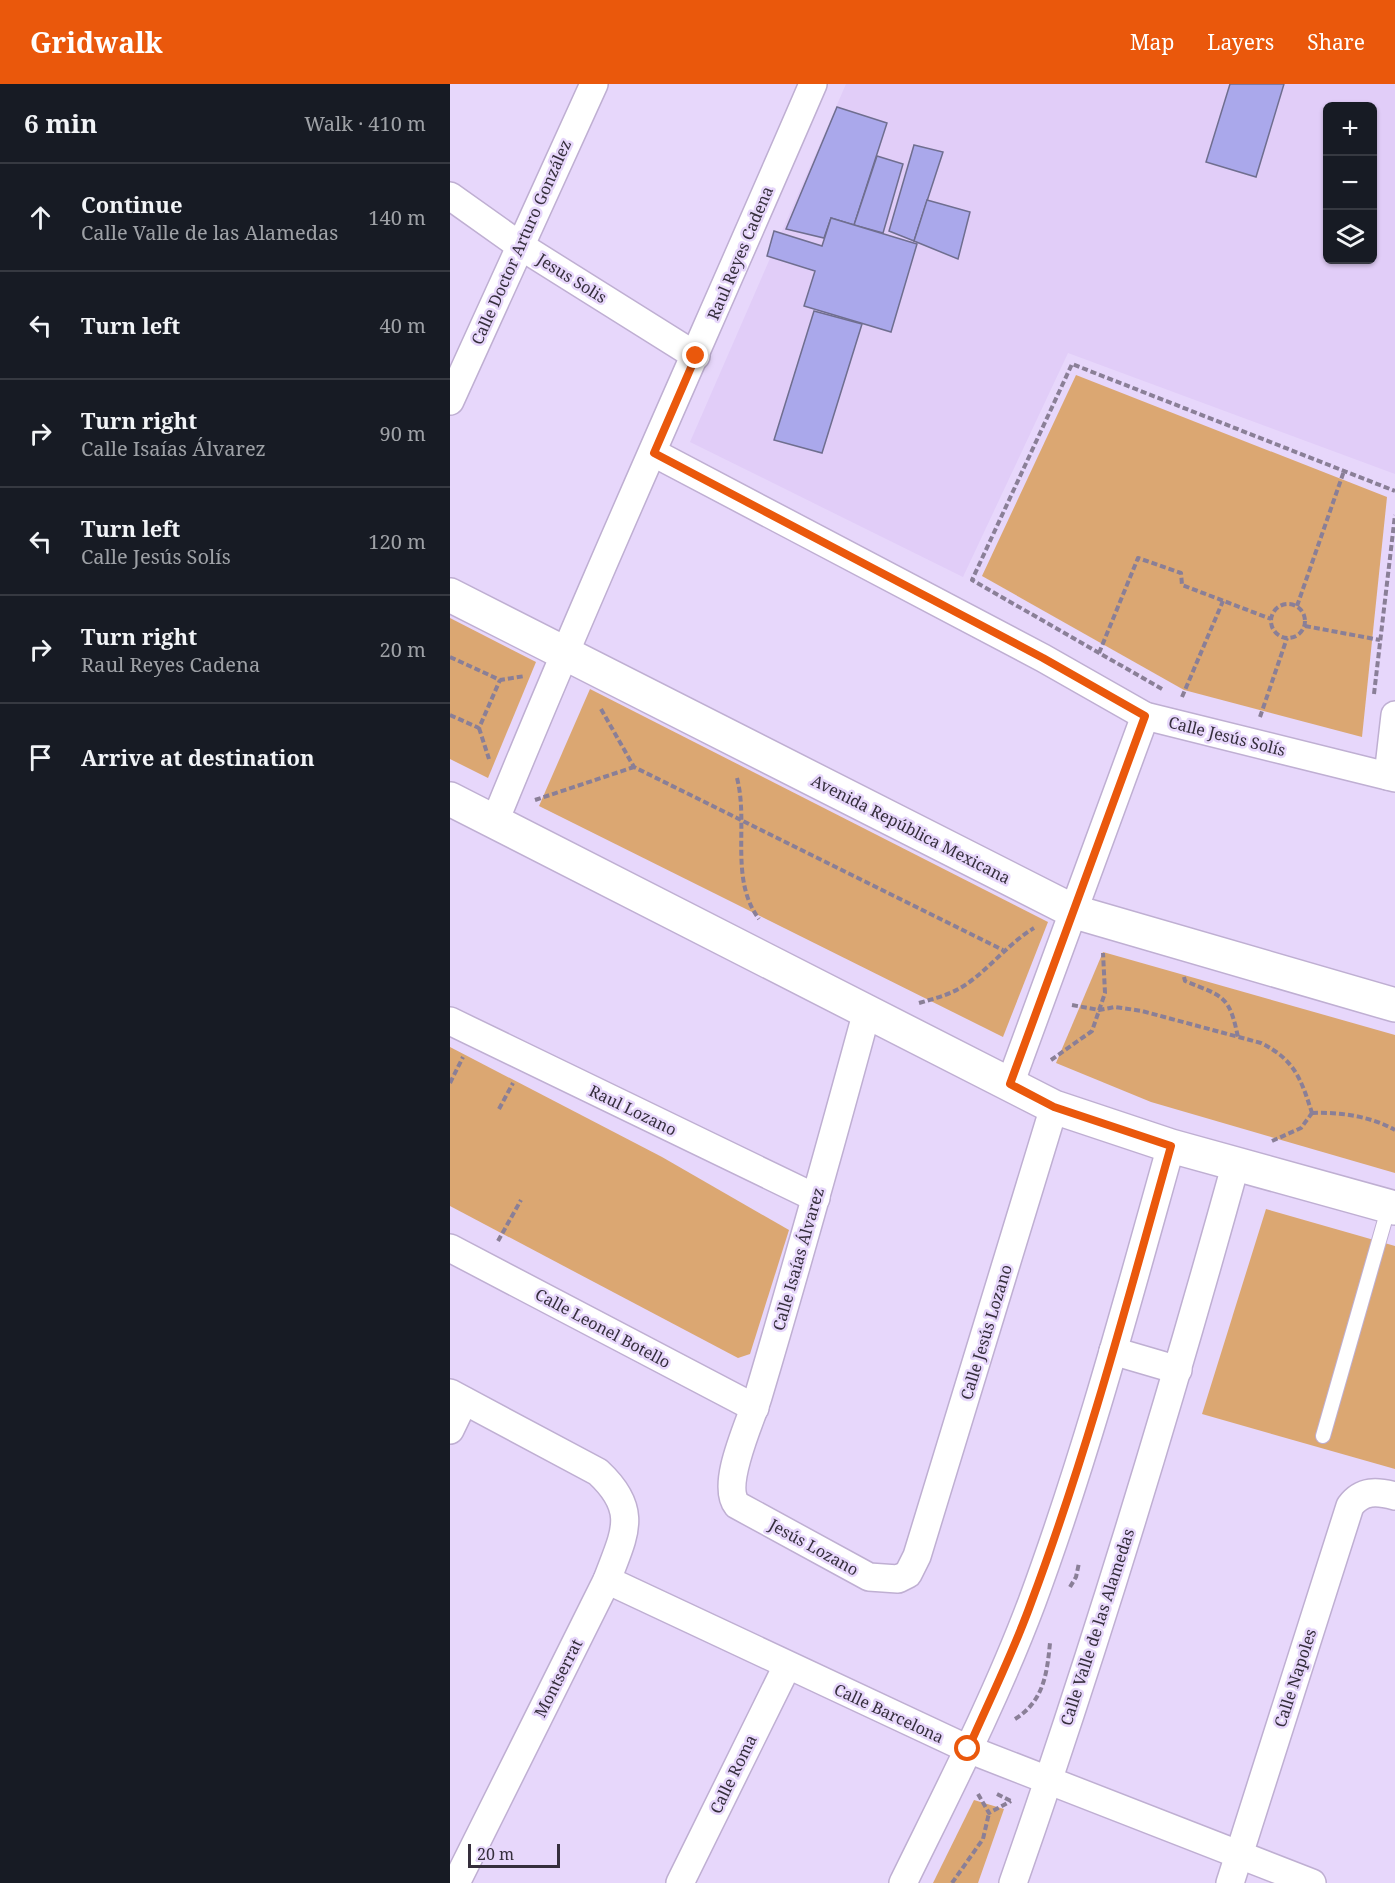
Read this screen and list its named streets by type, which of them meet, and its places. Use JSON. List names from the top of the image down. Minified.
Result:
{"streets":{"main road":["Avenida República Mexicana"],"street":["Calle Doctor Arturo González","Raul Reyes Cadena","Jesus Solis","Calle Jesús Solís","Raul Lozano","Calle Isaías Álvarez","Calle Leonel Botello","Calle Jesús Lozano","Jesús Lozano","Calle Valle de las Alamedas","Montserrat","Calle Napoles","Calle Barcelona","Calle Roma"]},"crossings":[["Calle Doctor Arturo González","Jesus Solis"],["Raul Reyes Cadena","Jesus Solis"],["Raul Reyes Cadena","Calle Jesús Solís"],["Raul Reyes Cadena","Avenida República Mexicana"],["Raul Lozano","Calle Isaías Álvarez"],["Calle Isaías Álvarez","Calle Leonel Botello"],["Calle Isaías Álvarez","Jesús Lozano"],["Calle Jesús Lozano","Jesús Lozano"],["Calle Valle de las Alamedas","Calle Barcelona"],["Montserrat","Calle Barcelona"],["Calle Napoles","Calle Barcelona"],["Calle Barcelona","Calle Roma"]],"scale_bar":"20 m","page":{"header":"Gridwalk","nav":["Map","Layers","Share"],"heading":["6 min","Walk · 410 m"],"map_buttons":["+","−"],"list":[["Continue","Calle Valle de las Alamedas","140 m"],["Turn left","40 m"],["Turn right","Calle Isaías Álvarez","90 m"],["Turn left","Calle Jesús Solís","120 m"],["Turn right","Raul Reyes Cadena","20 m"],"Arrive at destination"],"scale":"20 m"}}
